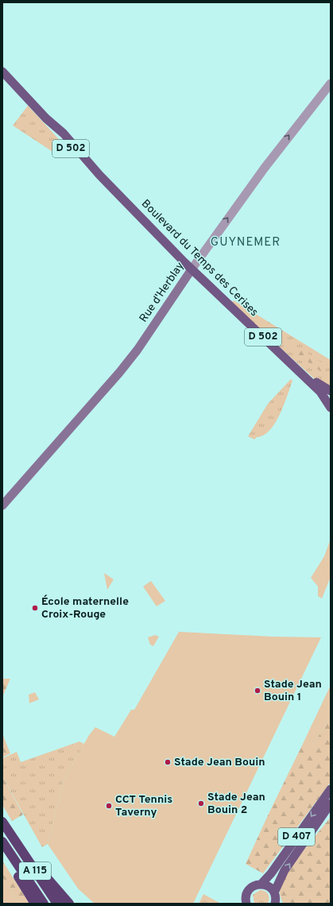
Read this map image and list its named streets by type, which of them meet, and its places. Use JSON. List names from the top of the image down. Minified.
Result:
{"streets":{"highway":["A 115"],"main road":["D 502","Boulevard du Temps des Cerises","Rue d'Herblay","D 407"]},"crossings":[["Boulevard du Temps des Cerises","Rue d'Herblay"]],"one_way":["Rue d'Herblay"],"districts":["GUYNEMER"],"places":["École maternelle Croix-Rouge","Stade Jean Bouin 1","Stade Jean Bouin","Stade Jean Bouin 2","CCT Tennis Taverny"]}
